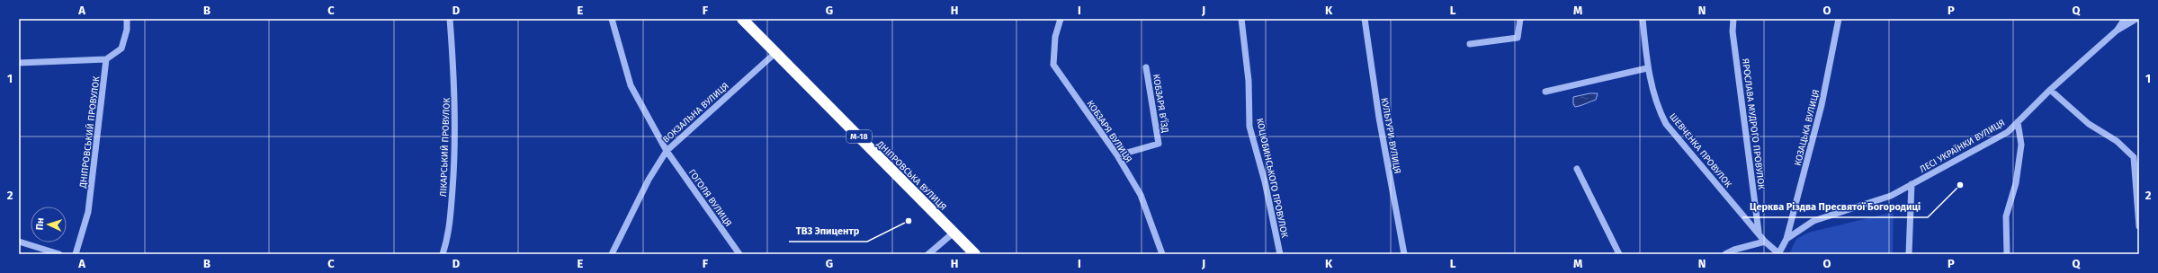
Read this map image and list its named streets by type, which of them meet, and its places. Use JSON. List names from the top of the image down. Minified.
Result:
{"streets":{"highway":["М-18","ДНІПРОВСЬКА ВУЛИЦЯ"],"street":["КОБЗАРЯ В’ЇЗД","ВОКЗАЛЬНА ВУЛИЦЯ","ЯРОСЛАВА МУДРОГО ПРОВУЛОК","КОЗАЦЬКА ВУЛИЦЯ","КОБЗАРЯ ВУЛИЦЯ","ДНІПРОВСЬКИЙ ПРОВУЛОК","КУЛЬТУРИ ВУЛИЦЯ","ЛЕСІ УКРАЇНКИ ВУЛИЦЯ","ЛІКАРСЬКИЙ ПРОВУЛОК","ШЕВЧЕНКА ПРОВУЛОК","КОЦЮБИНСЬКОГО ПРОВУЛОК","ГОГОЛЯ ВУЛИЦЯ"]},"crossings":[["КОБЗАРЯ В’ЇЗД","КОБЗАРЯ ВУЛИЦЯ"],["ВОКЗАЛЬНА ВУЛИЦЯ","ДНІПРОВСЬКА ВУЛИЦЯ"],["ВОКЗАЛЬНА ВУЛИЦЯ","ГОГОЛЯ ВУЛИЦЯ"],["ЯРОСЛАВА МУДРОГО ПРОВУЛОК","ШЕВЧЕНКА ПРОВУЛОК"],["КОЗАЦЬКА ВУЛИЦЯ","ЛЕСІ УКРАЇНКИ ВУЛИЦЯ"],["ЛЕСІ УКРАЇНКИ ВУЛИЦЯ","ШЕВЧЕНКА ПРОВУЛОК"]],"places":["Церква Різдва Пресвятої Богородиці","ТВЗ Эпицентр"],"north":"left","grid":{"columns":["A","B","C","D","E","F","G","H","I","J","K","L","M","N","O","P","Q"],"rows":["1","2"]}}
